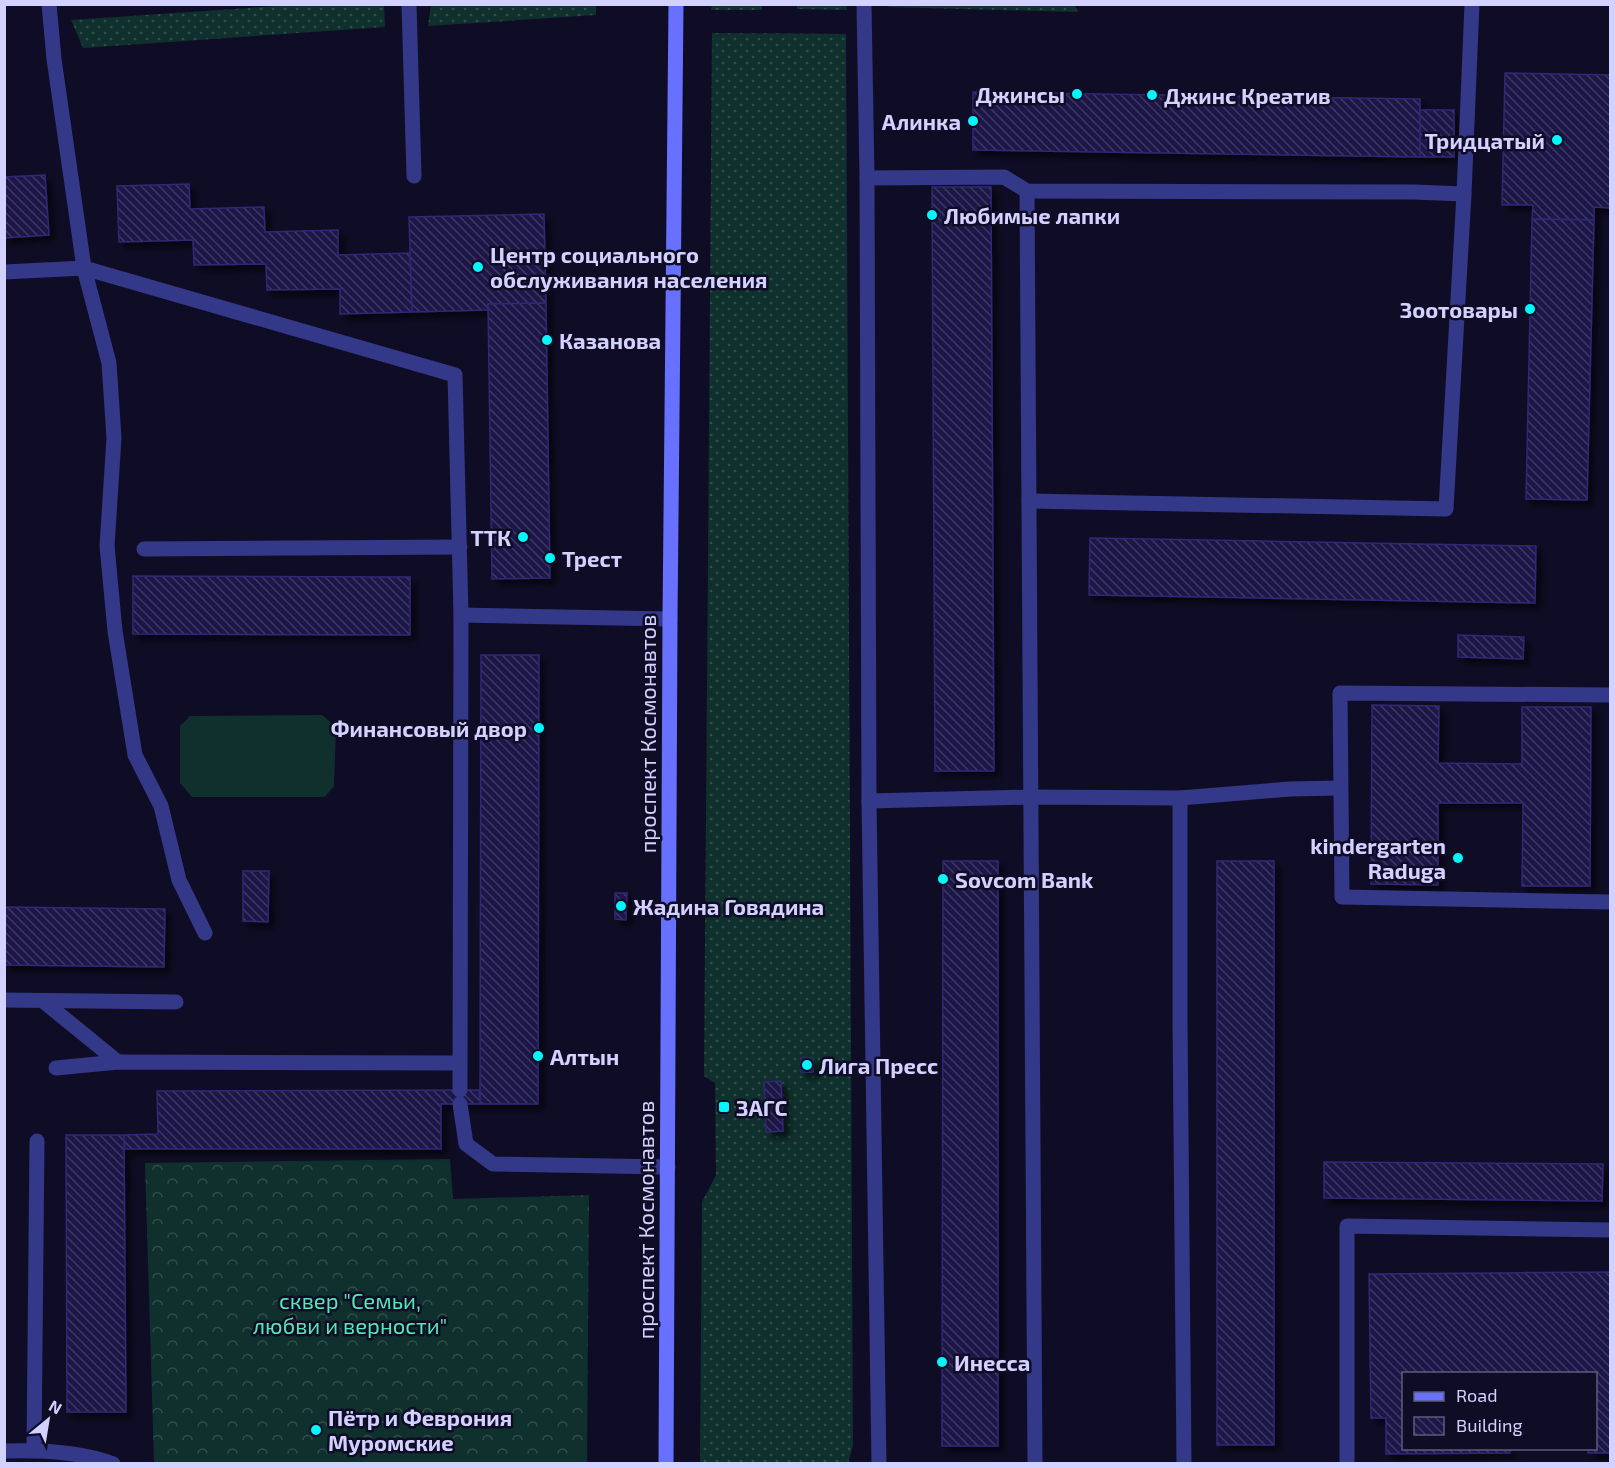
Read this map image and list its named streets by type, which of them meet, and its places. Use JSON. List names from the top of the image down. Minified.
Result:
{"streets":{"main road":["проспект Космонавтов"]},"parks":["сквер \"Семьи, любви и верности\""],"places":{"other":["Джинсы","Джинс Креатив","Алинка","Тридцатый","Любимые лапки","Центр социального обслуживания населения","Зоотовары","Казанова","ТТК","Трест","Финансовый двор","kindergarten Raduga","Sovcom Bank","Жадина Говядина","Алтын","Лига Пресс","Инесса","Пётр и Феврония Муромские"],"transit":["ЗАГС"]},"legend":["Road","Building"],"north":"top right"}
